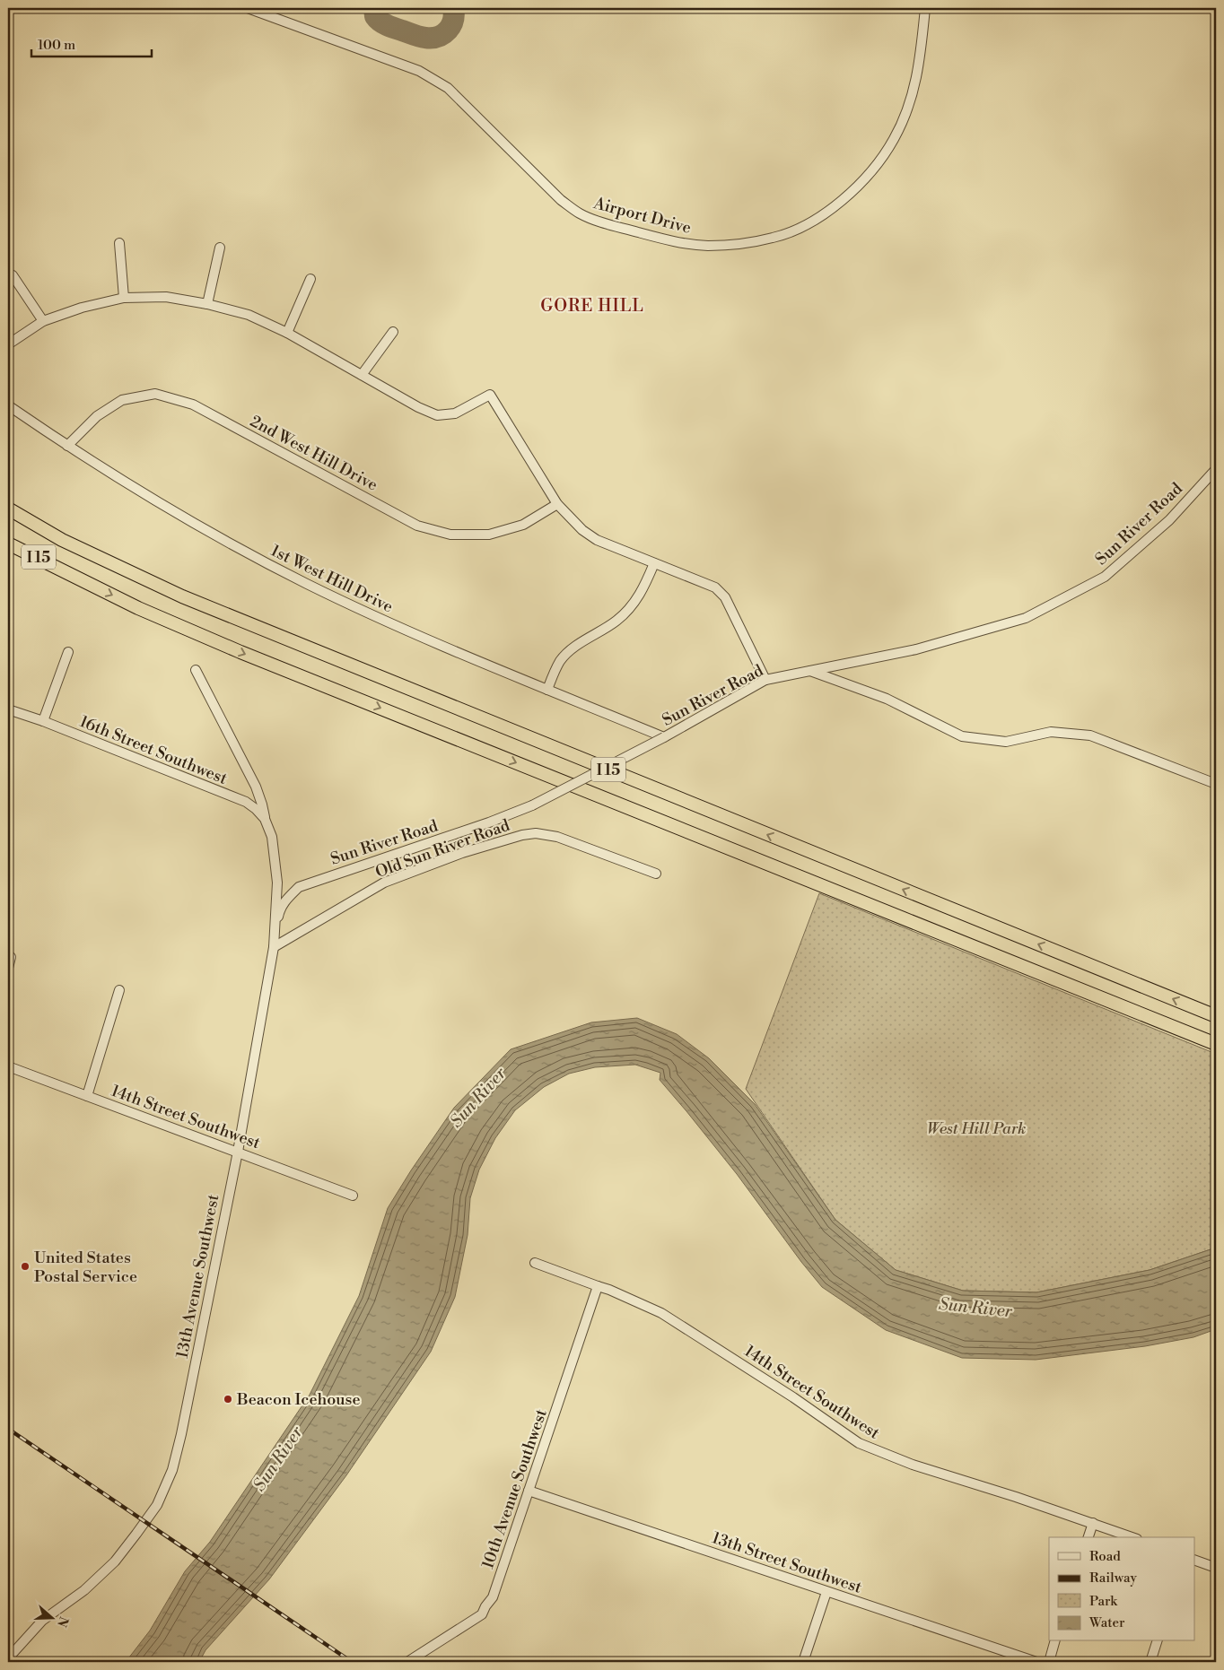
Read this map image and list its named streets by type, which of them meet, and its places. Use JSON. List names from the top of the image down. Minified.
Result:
{"streets":{"highway":["I 15"],"street":["Airport Drive","2nd West Hill Drive","Sun River Road","1st West Hill Drive","16th Street Southwest","Old Sun River Road","14th Street Southwest","13th Avenue Southwest","10th Avenue Southwest","13th Street Southwest"]},"crossings":[["2nd West Hill Drive","1st West Hill Drive"],["Sun River Road","1st West Hill Drive"],["Sun River Road","13th Avenue Southwest"],["16th Street Southwest","13th Avenue Southwest"],["Old Sun River Road","13th Avenue Southwest"],["14th Street Southwest","13th Avenue Southwest"],["14th Street Southwest","10th Avenue Southwest"],["10th Avenue Southwest","13th Street Southwest"]],"districts":["GORE HILL"],"water":["Sun River"],"parks":["West Hill Park"],"places":["United States Postal Service","Beacon Icehouse"],"legend":["Road","Railway","Park","Water"],"scale_bar":"100 m","north":"right"}
